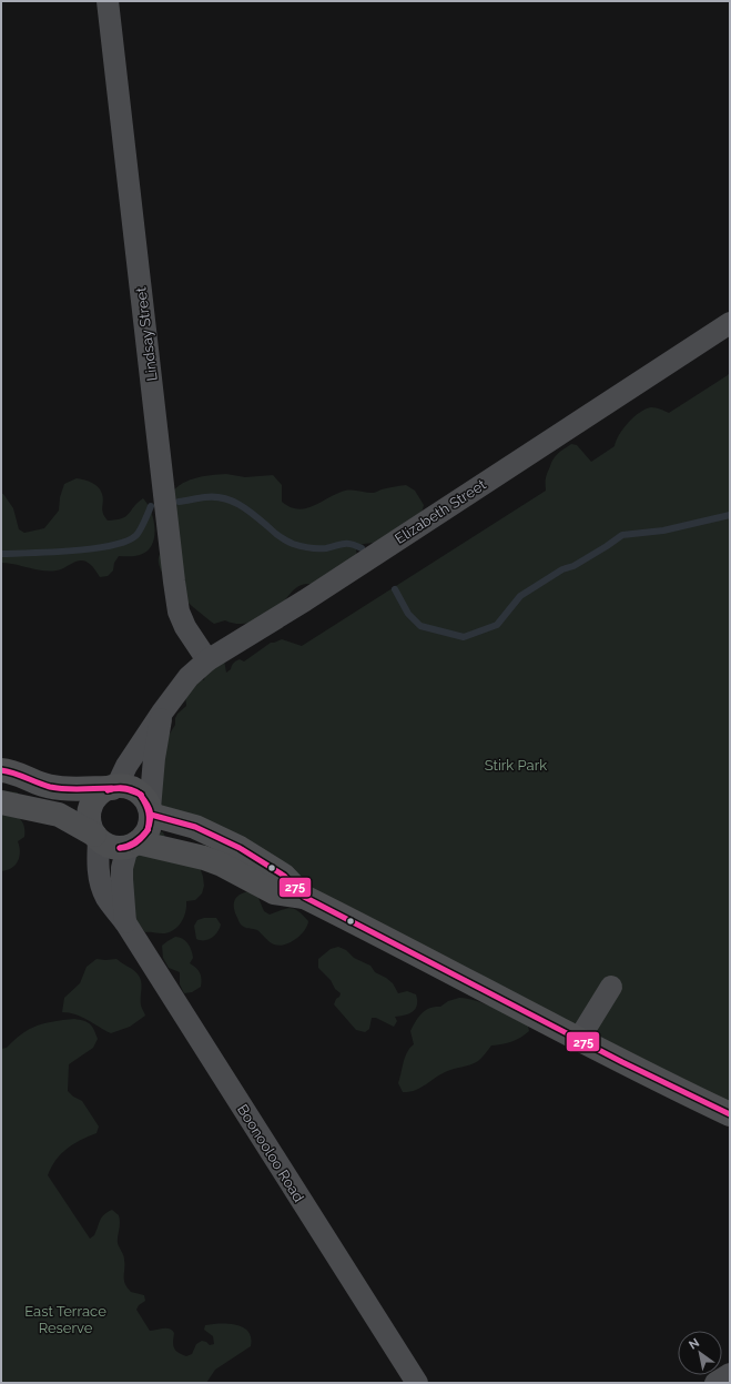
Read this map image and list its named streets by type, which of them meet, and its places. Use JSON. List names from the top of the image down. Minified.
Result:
{"streets":{"street":["Lindsay Street","Elizabeth Street","Boonooloo Road"]},"crossings":[["Lindsay Street","Elizabeth Street"],["Elizabeth Street","Boonooloo Road"]],"parks":["Stirk Park","East Terrace Reserve"],"lines":["transit line 275"],"north":"top left"}
